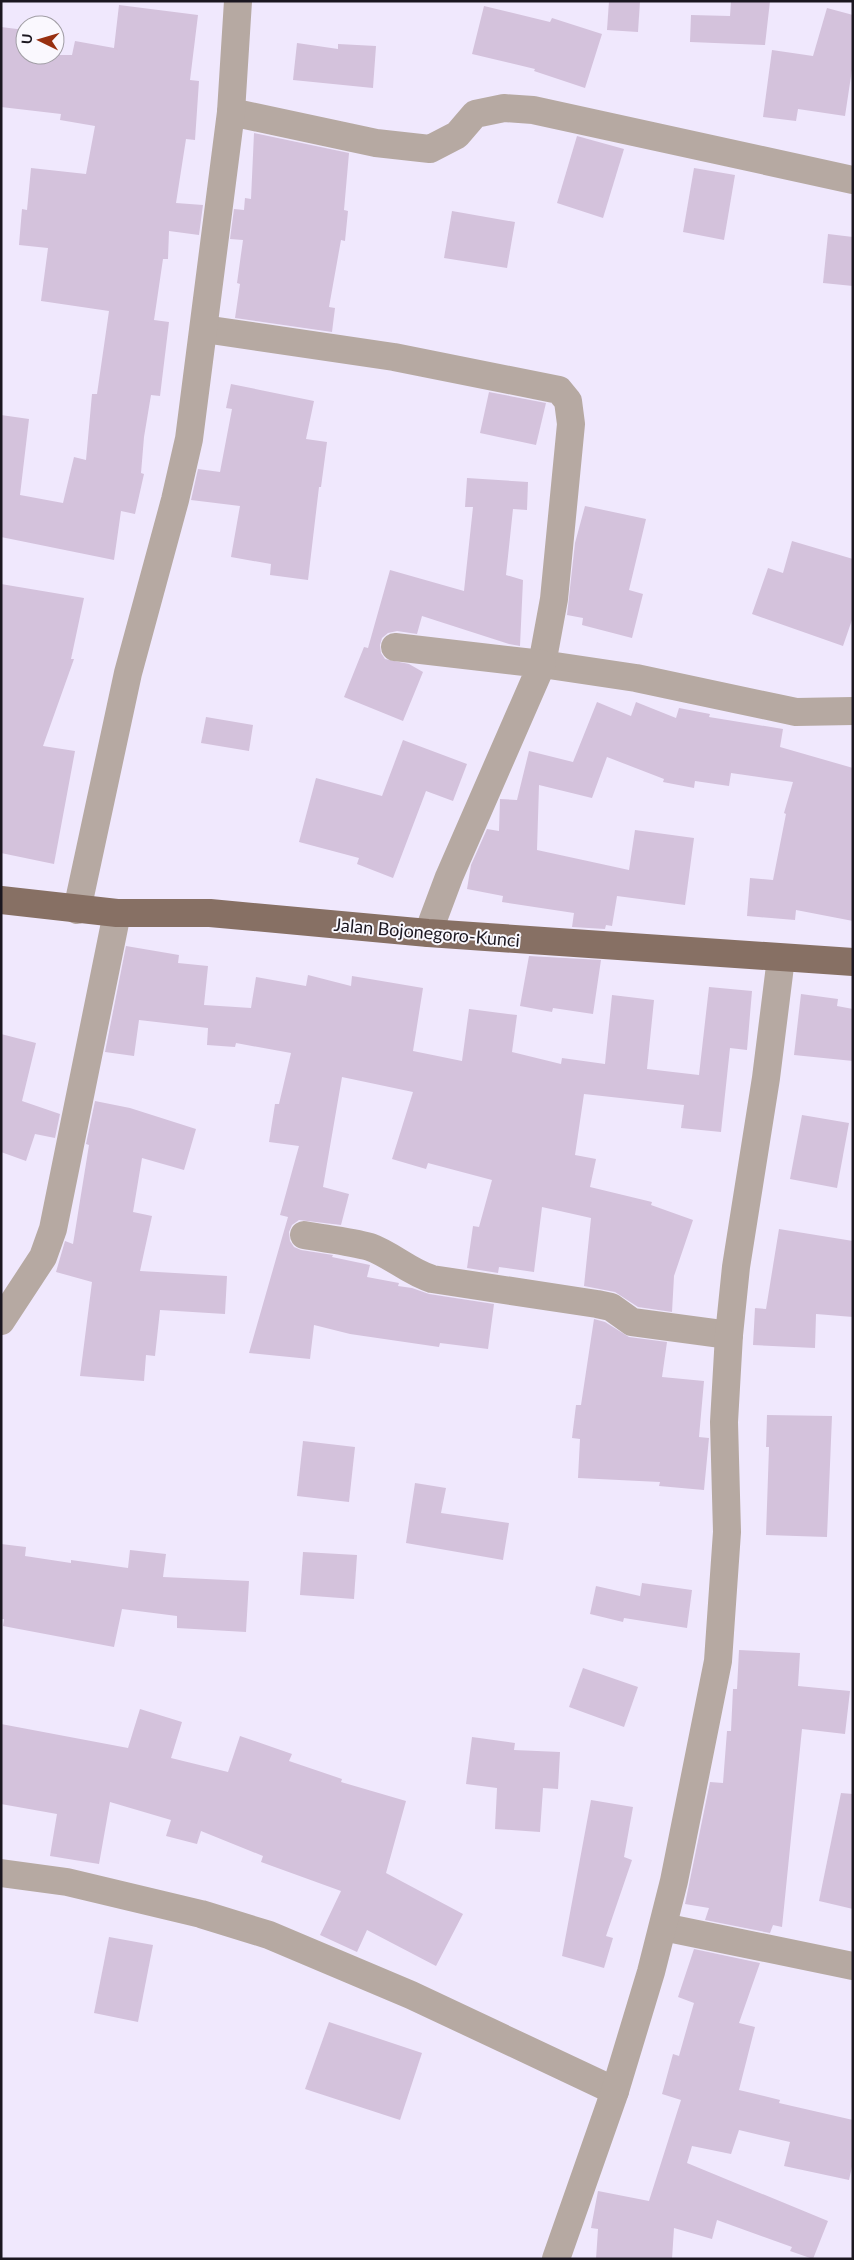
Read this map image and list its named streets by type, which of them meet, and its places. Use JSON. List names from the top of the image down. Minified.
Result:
{"streets":{"main road":["Jalan Bojonegoro-Kunci"]},"north":"left"}
